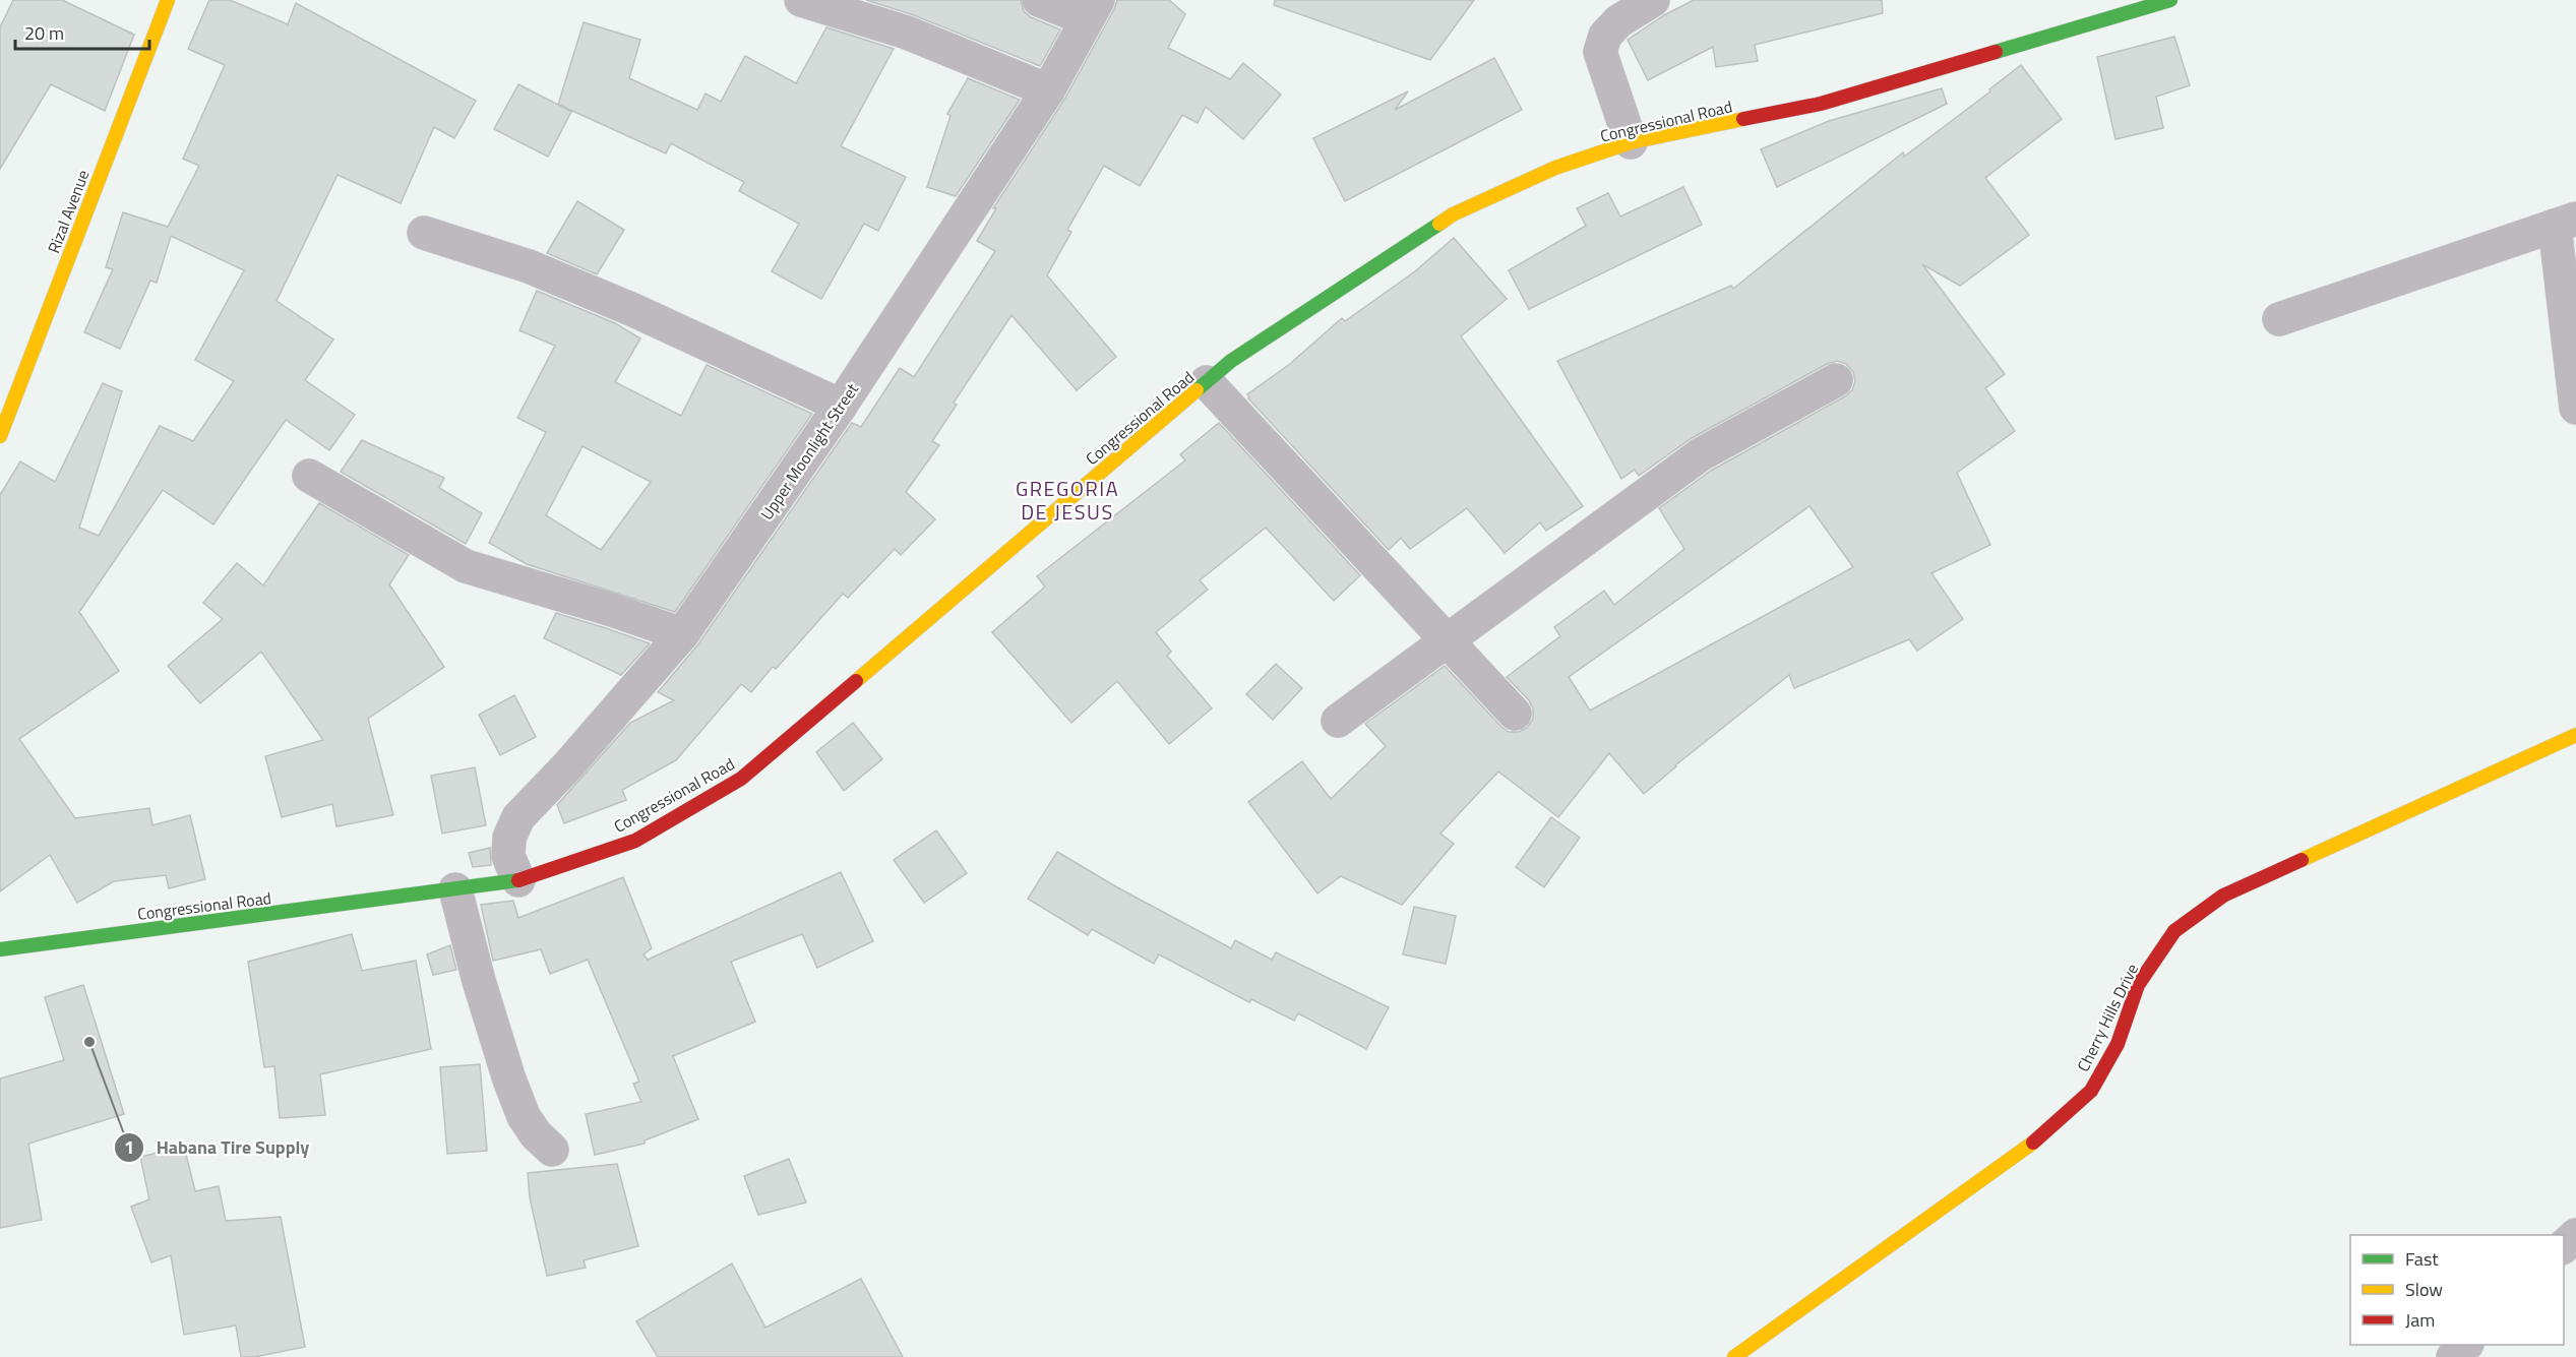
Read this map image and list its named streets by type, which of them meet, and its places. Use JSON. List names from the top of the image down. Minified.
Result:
{"streets":{"main road":["Congressional Road","Rizal Avenue","Cherry Hills Drive"],"street":["Upper Moonlight Street"]},"crossings":[["Congressional Road","Upper Moonlight Street"]],"districts":["GREGORIA DE JESUS"],"places":["Habana Tire Supply"],"legend":["Fast","Slow","Jam"],"scale_bar":"20 m"}
